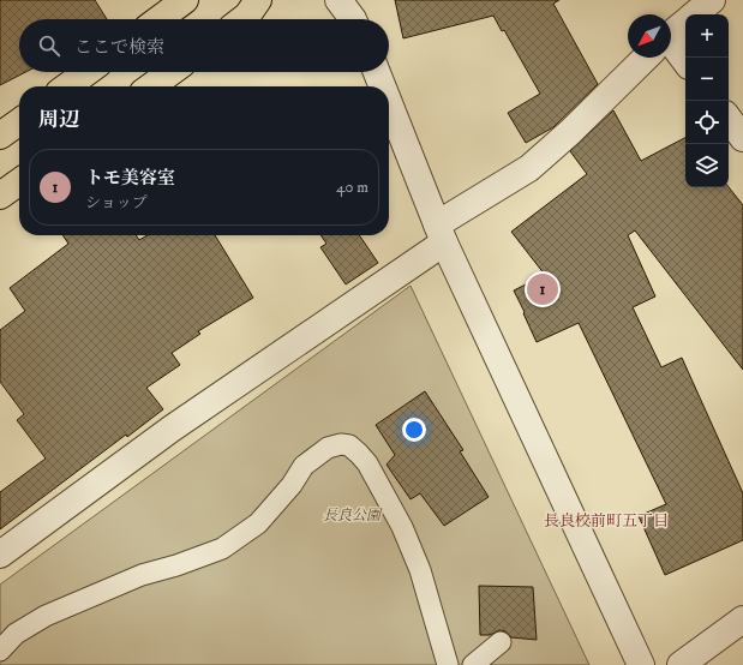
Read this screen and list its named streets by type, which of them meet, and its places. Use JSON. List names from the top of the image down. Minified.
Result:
{"districts":["長良校前町五丁目"],"parks":["長良公園"],"north":"bottom left","page":{"map_buttons":["+","−"],"search":"ここで検索","heading":"周辺","list":[{"mark":"1","name":"トモ美容室","note":"ショップ","value":"40 m"}],"pins":"1"}}
